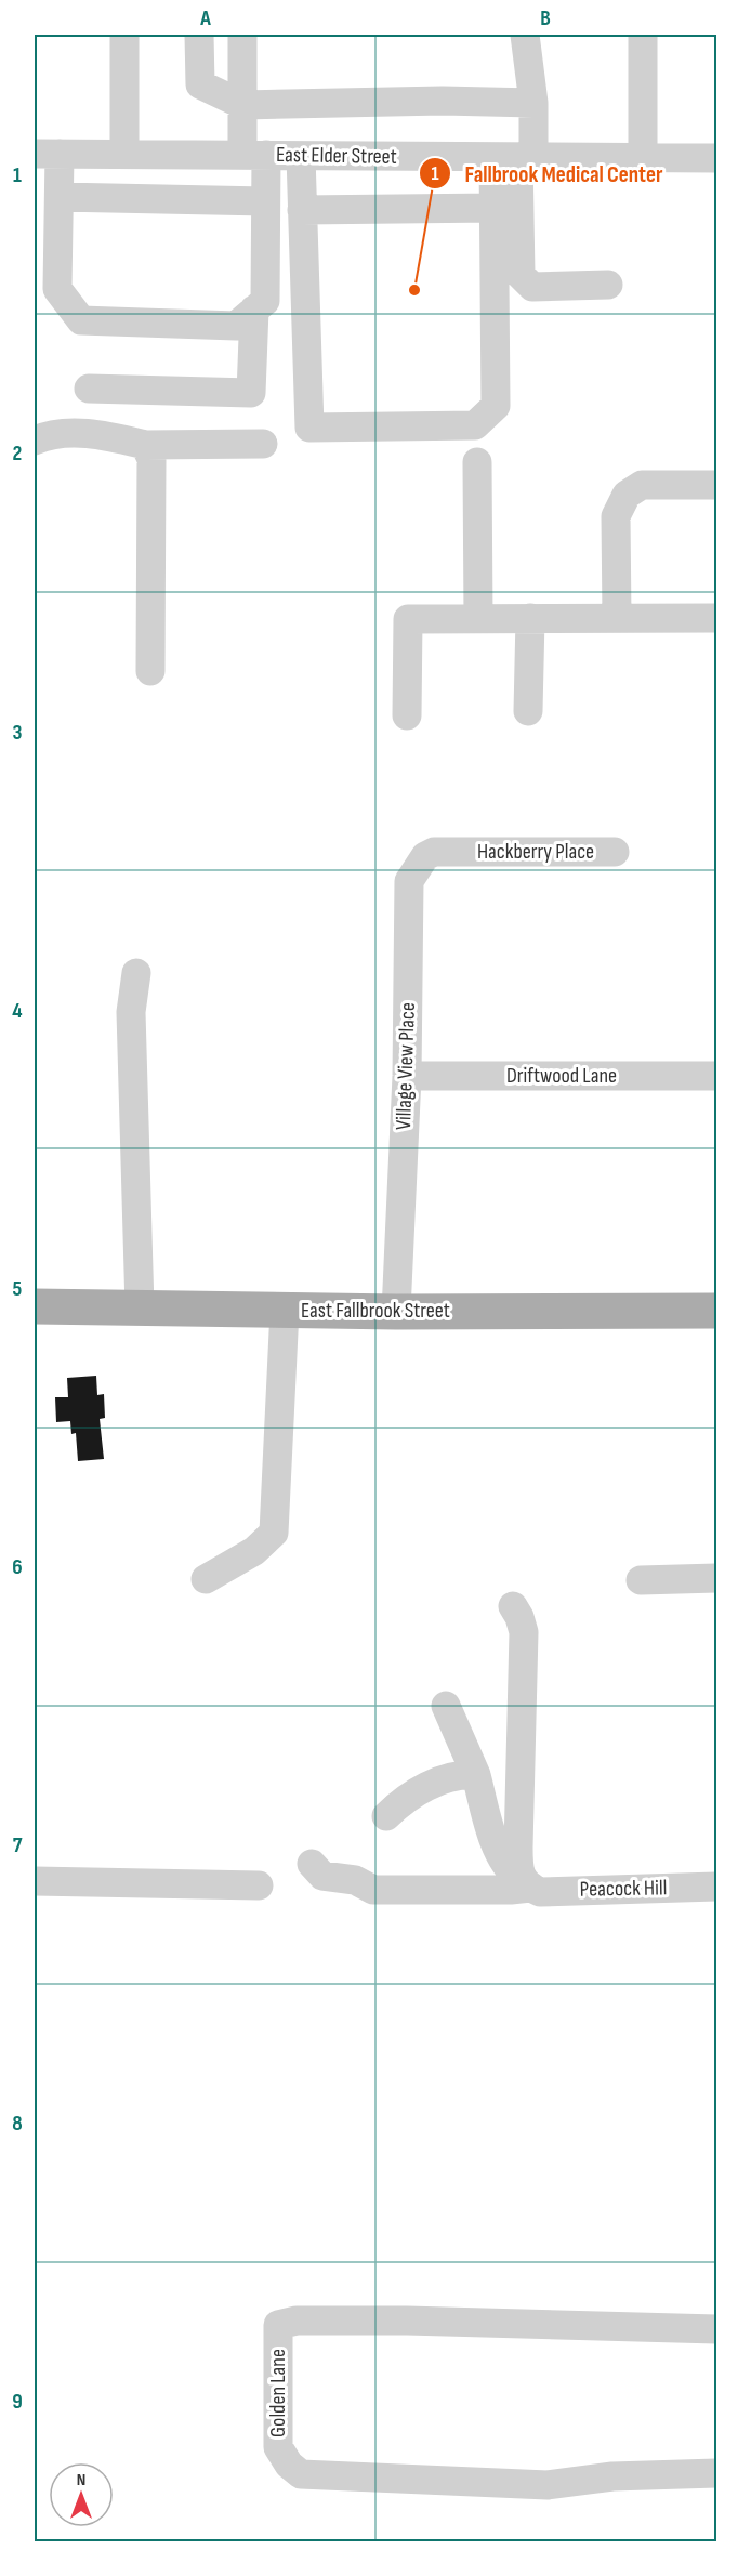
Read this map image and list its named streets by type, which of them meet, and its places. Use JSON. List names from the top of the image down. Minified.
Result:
{"streets":{"main road":["East Fallbrook Street"],"street":["East Elder Street","Hackberry Place","Village View Place","Driftwood Lane","Peacock Hill","Golden Lane"]},"crossings":[["Hackberry Place","Village View Place"],["Village View Place","Driftwood Lane"],["Village View Place","East Fallbrook Street"]],"places":["Fallbrook Medical Center"],"north":"top","grid":{"columns":["A","B"],"rows":["1","2","3","4","5","6","7","8","9"]}}
